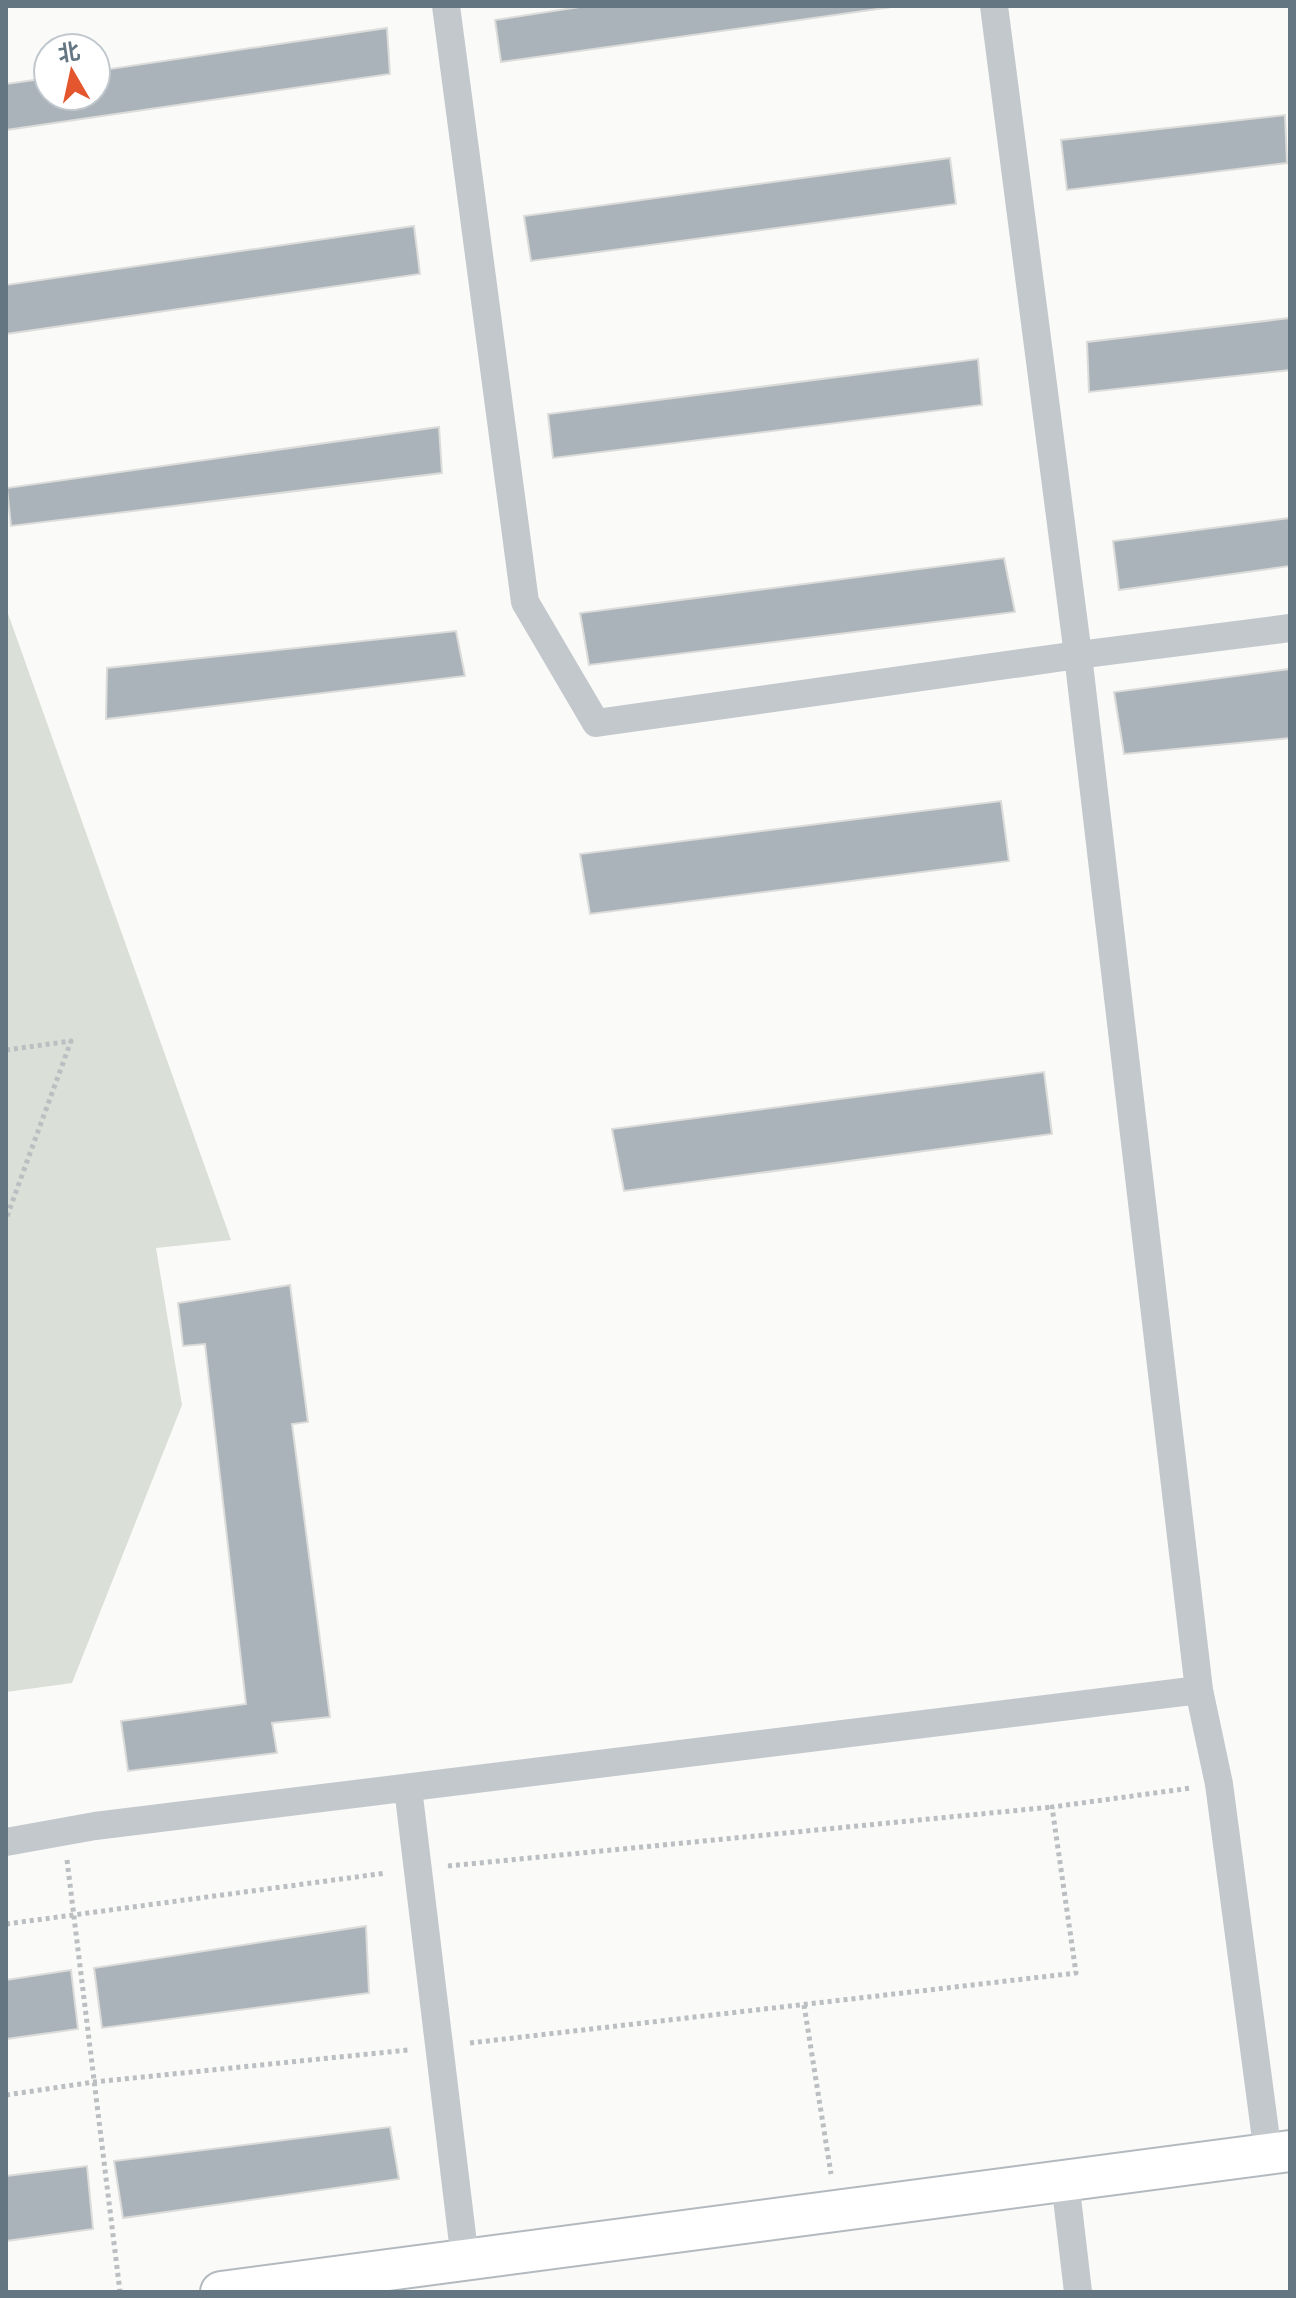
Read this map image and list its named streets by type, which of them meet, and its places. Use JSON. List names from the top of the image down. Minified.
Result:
{"north":"top"}
